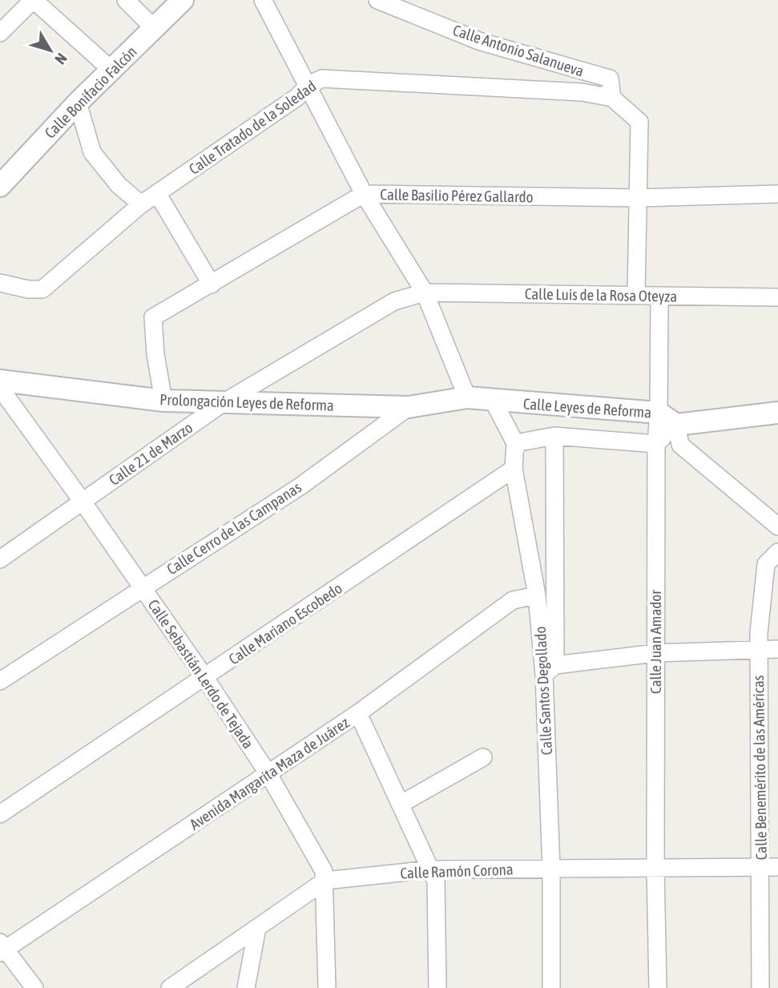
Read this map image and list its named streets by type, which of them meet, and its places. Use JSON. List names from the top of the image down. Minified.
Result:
{"streets":{"street":["Calle Antonio Salanueva","Calle Bonifacio Falcón","Calle Tratado de la Soledad","Calle Basilio Pérez Gallardo","Calle Luis de la Rosa Oteyza","Prolongación Leyes de Reforma","Calle Leyes de Reforma","Calle 21 de Marzo","Calle Cerro de las Campanas","Calle Mariano Escobedo","Calle Juan Amador","Calle Sebastián Lerdo de Tejada","Calle Santos Degollado","Calle Benemérito de las Américas","Avenida Margarita Maza de Juárez","Calle Ramón Corona"]},"crossings":[["Calle Antonio Salanueva","Calle Tratado de la Soledad"],["Calle Basilio Pérez Gallardo","Prolongación Leyes de Reforma"],["Calle Luis de la Rosa Oteyza","Calle 21 de Marzo"],["Calle Luis de la Rosa Oteyza","Calle Juan Amador"],["Prolongación Leyes de Reforma","Calle Leyes de Reforma"],["Prolongación Leyes de Reforma","Calle 21 de Marzo"],["Prolongación Leyes de Reforma","Calle Cerro de las Campanas"],["Calle Leyes de Reforma","Calle Juan Amador"],["Calle 21 de Marzo","Calle Sebastián Lerdo de Tejada"],["Calle Cerro de las Campanas","Calle Sebastián Lerdo de Tejada"],["Calle Mariano Escobedo","Calle Sebastián Lerdo de Tejada"],["Calle Mariano Escobedo","Calle Santos Degollado"],["Calle Juan Amador","Calle Ramón Corona"],["Calle Sebastián Lerdo de Tejada","Avenida Margarita Maza de Juárez"],["Calle Sebastián Lerdo de Tejada","Calle Ramón Corona"],["Calle Santos Degollado","Avenida Margarita Maza de Juárez"],["Calle Santos Degollado","Calle Ramón Corona"],["Calle Benemérito de las Américas","Calle Ramón Corona"]],"north":"bottom right"}
